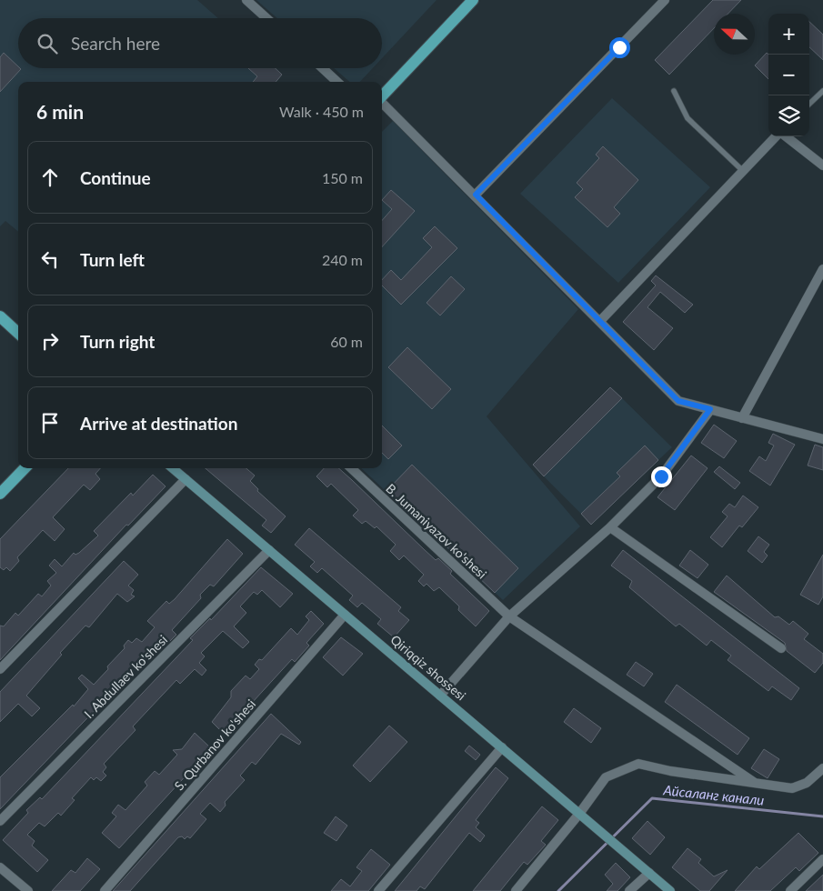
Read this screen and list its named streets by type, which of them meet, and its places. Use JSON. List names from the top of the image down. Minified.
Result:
{"streets":{"main road":["Qiriqqiz shossesi"],"street":["B. Jumaniyazov ko'shesi","I. Abdullaev ko'shesi","S. Qurbanov ko'shesi"]},"crossings":[["Qiriqqiz shossesi","I. Abdullaev ko'shesi"],["Qiriqqiz shossesi","S. Qurbanov ko'shesi"]],"water":["Айсаланг канали"],"north":"left","page":{"map_buttons":["+","−"],"search":"Search here","heading":["6 min","Walk · 450 m"],"list":[["Continue","150 m"],["Turn left","240 m"],["Turn right","60 m"],"Arrive at destination"]}}
